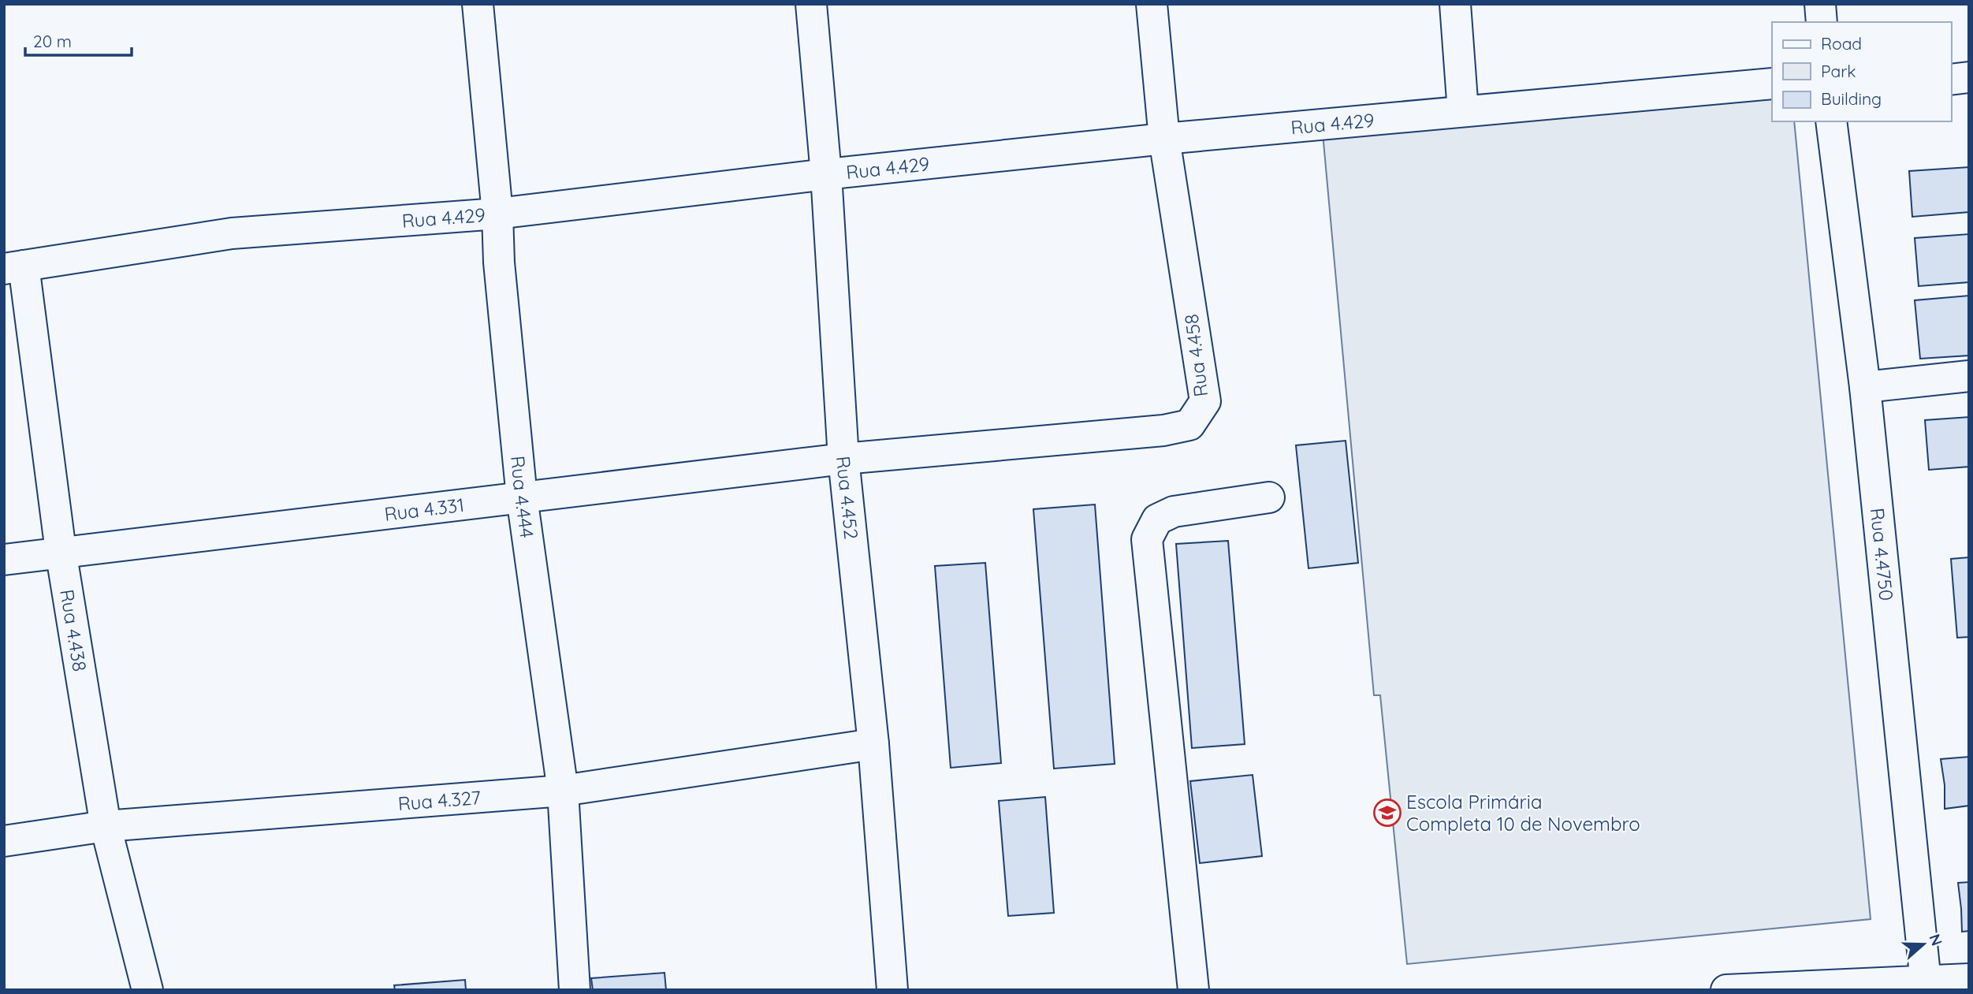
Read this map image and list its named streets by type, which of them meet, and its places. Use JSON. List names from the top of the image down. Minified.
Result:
{"streets":{"street":["Rua 4.429","Rua 4.458","Rua 4.444","Rua 4.452","Rua 4.331","Rua 4.4750","Rua 4.438","Rua 4.327"]},"crossings":[["Rua 4.429","Rua 4.458"],["Rua 4.429","Rua 4.444"],["Rua 4.429","Rua 4.452"],["Rua 4.429","Rua 4.438"],["Rua 4.458","Rua 4.452"],["Rua 4.458","Rua 4.331"],["Rua 4.444","Rua 4.331"],["Rua 4.444","Rua 4.327"],["Rua 4.452","Rua 4.331"],["Rua 4.452","Rua 4.327"],["Rua 4.331","Rua 4.438"],["Rua 4.438","Rua 4.327"]],"places":{"school or university":["Escola Primária Completa 10 de Novembro"]},"legend":["Road","Park","Building"],"scale_bar":"20 m","north":"right"}
